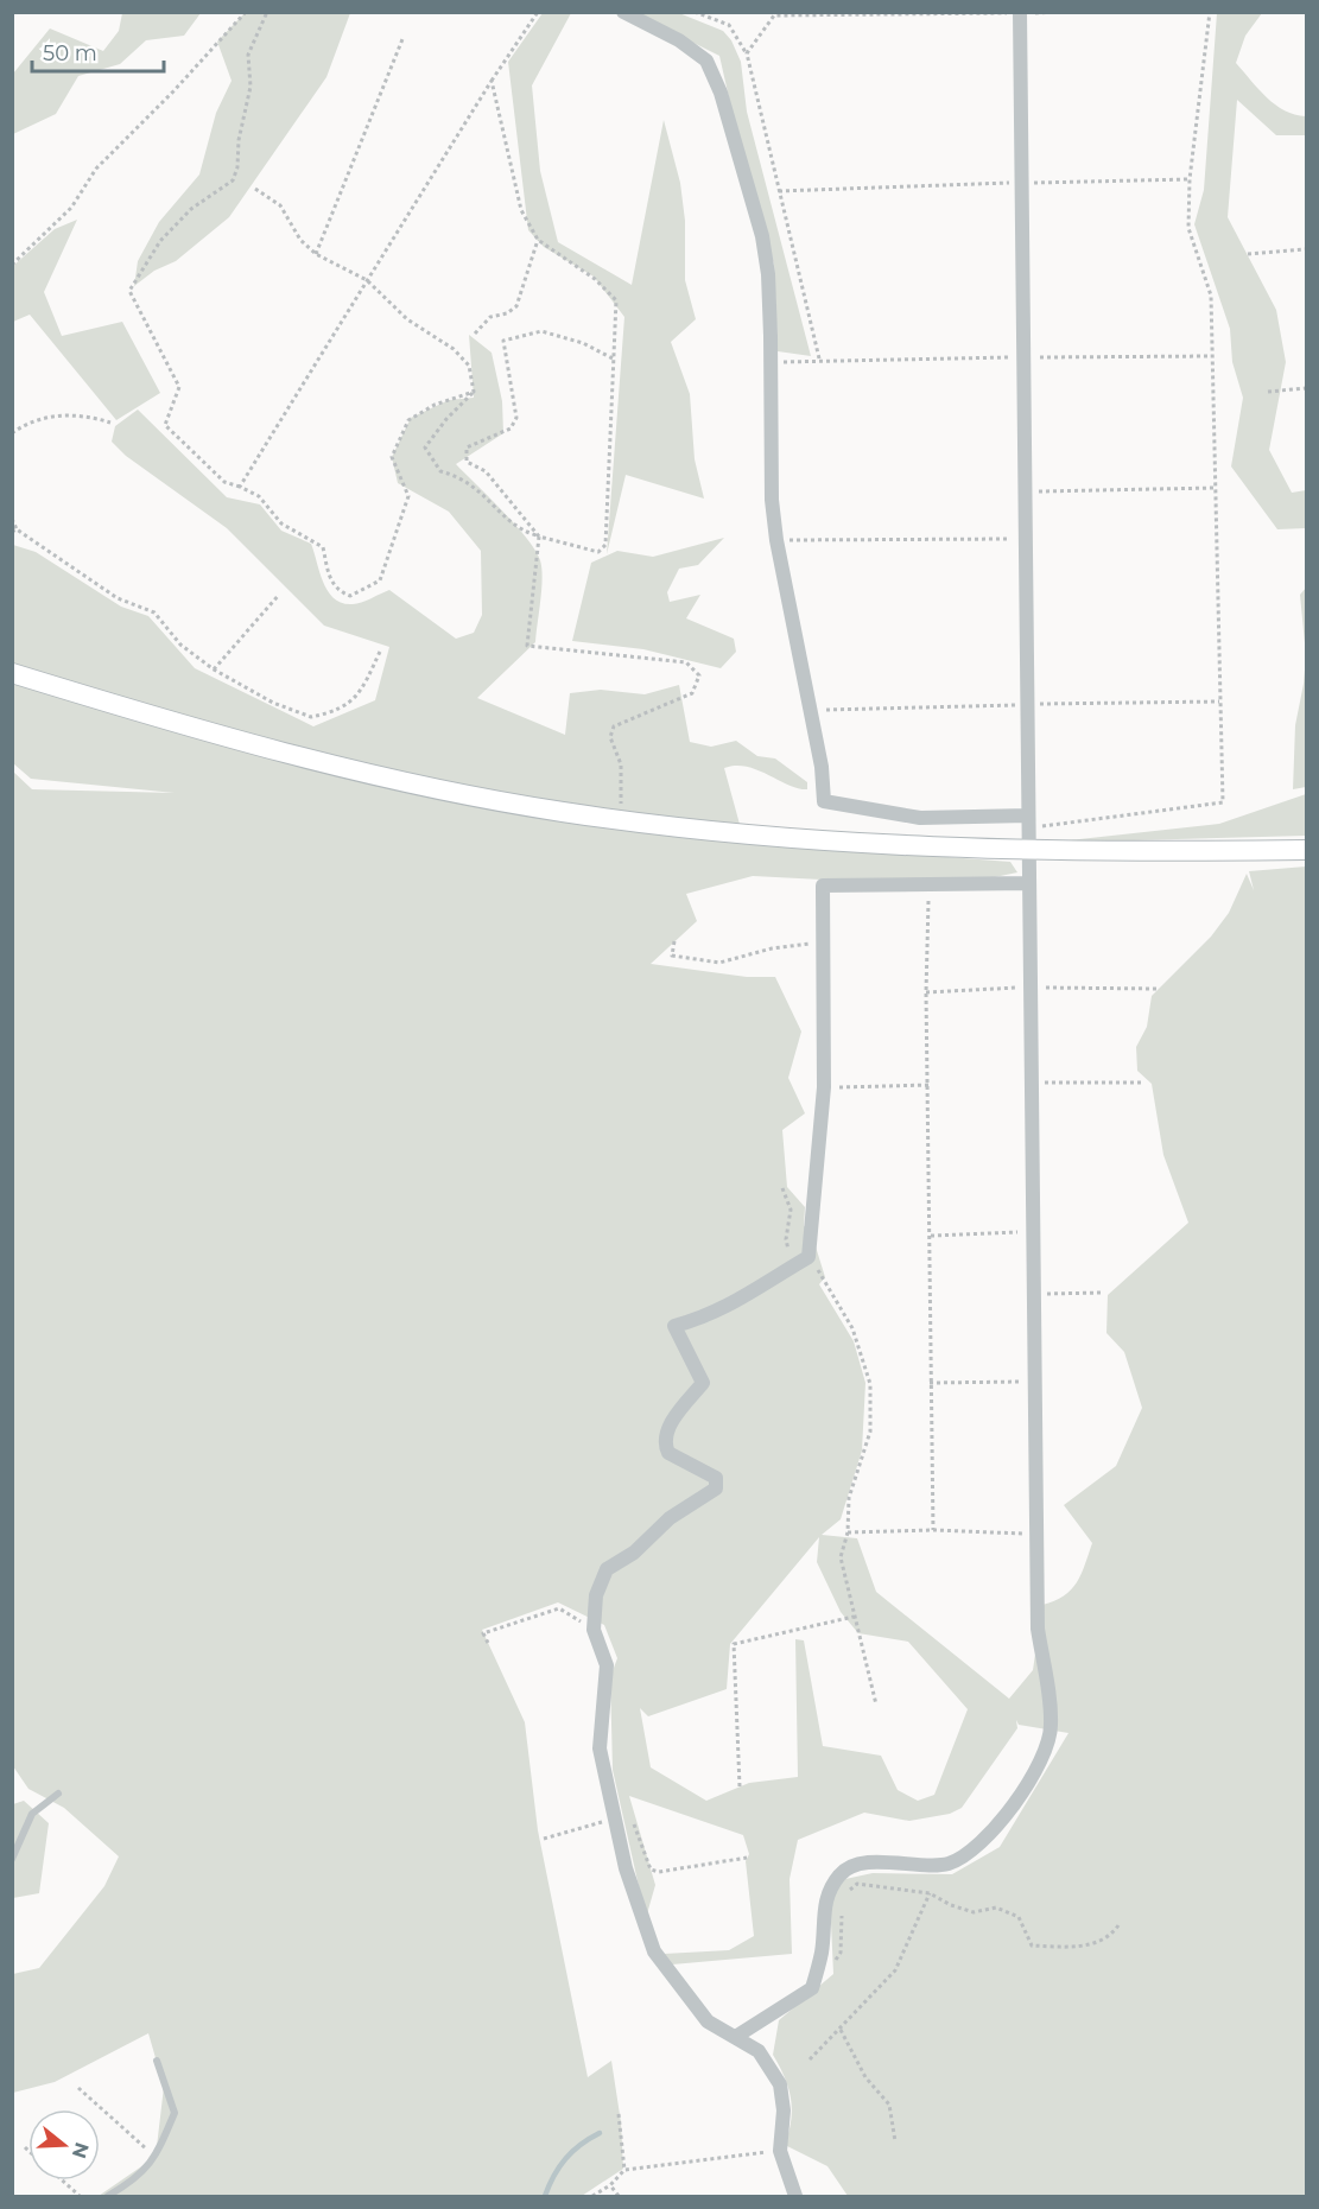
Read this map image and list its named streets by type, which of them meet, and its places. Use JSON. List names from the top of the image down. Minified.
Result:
{"scale_bar":"50 m","north":"right"}
